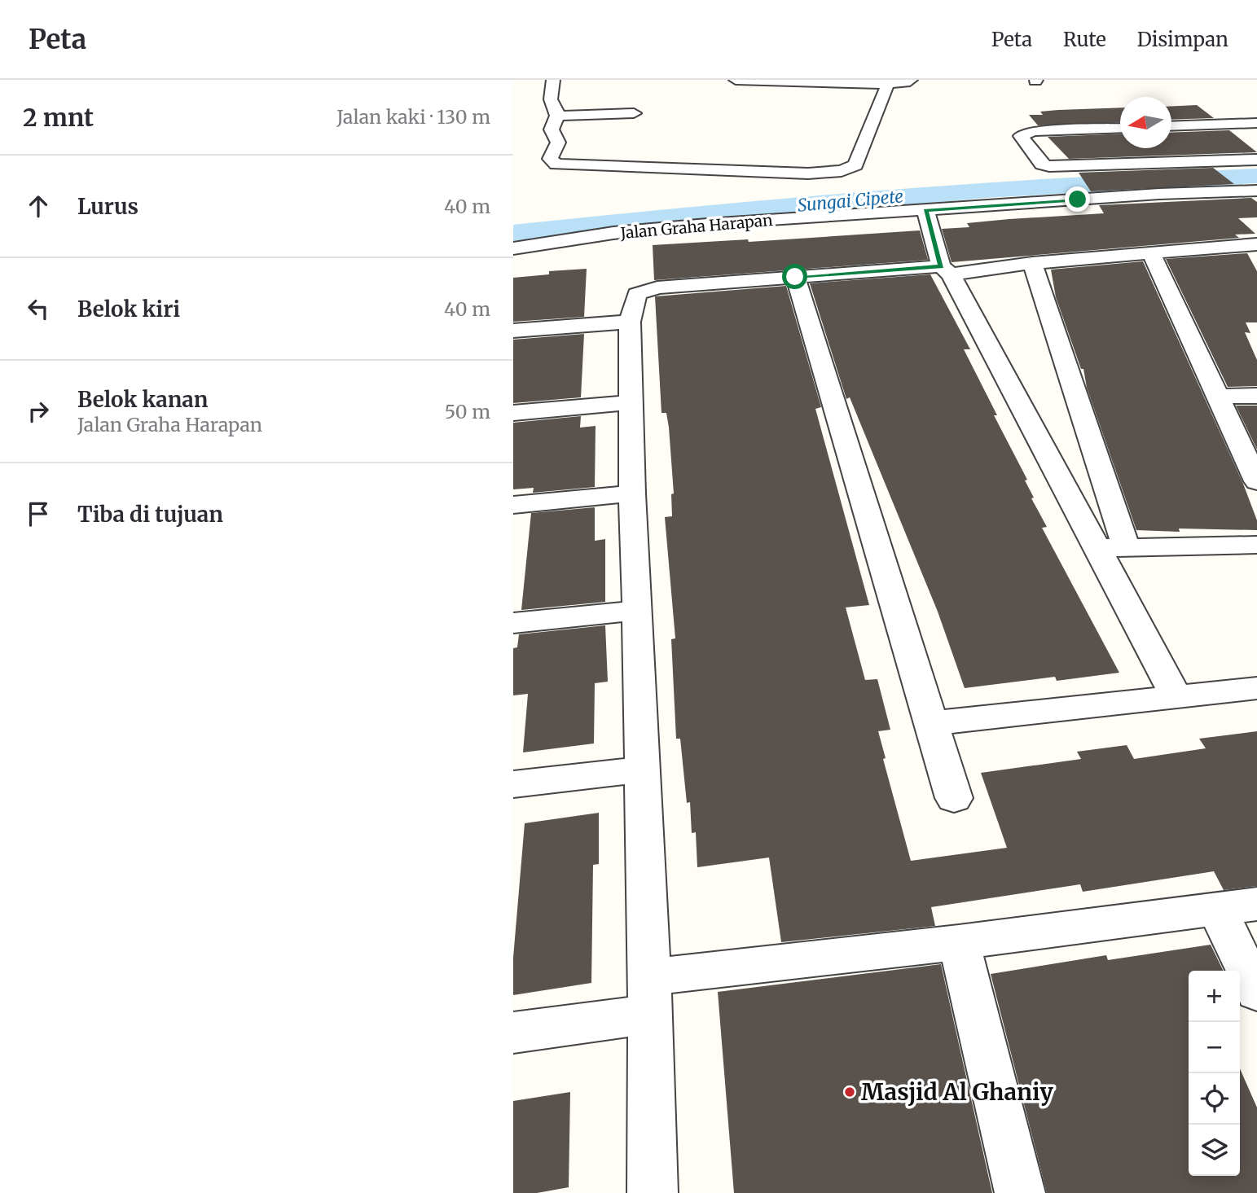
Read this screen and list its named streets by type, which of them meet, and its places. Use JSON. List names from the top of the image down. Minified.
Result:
{"streets":{"street":["Jalan Graha Harapan"]},"water":["Sungai Cipete"],"places":["Masjid Al Ghaniy"],"north":"left","page":{"header":"Peta","nav":["Peta","Rute","Disimpan"],"heading":["2 mnt","Jalan kaki · 130 m"],"list":[["Lurus","40 m"],["Belok kiri","40 m"],["Belok kanan","Jalan Graha Harapan","50 m"],"Tiba di tujuan"],"map_buttons":["+","−"]}}
